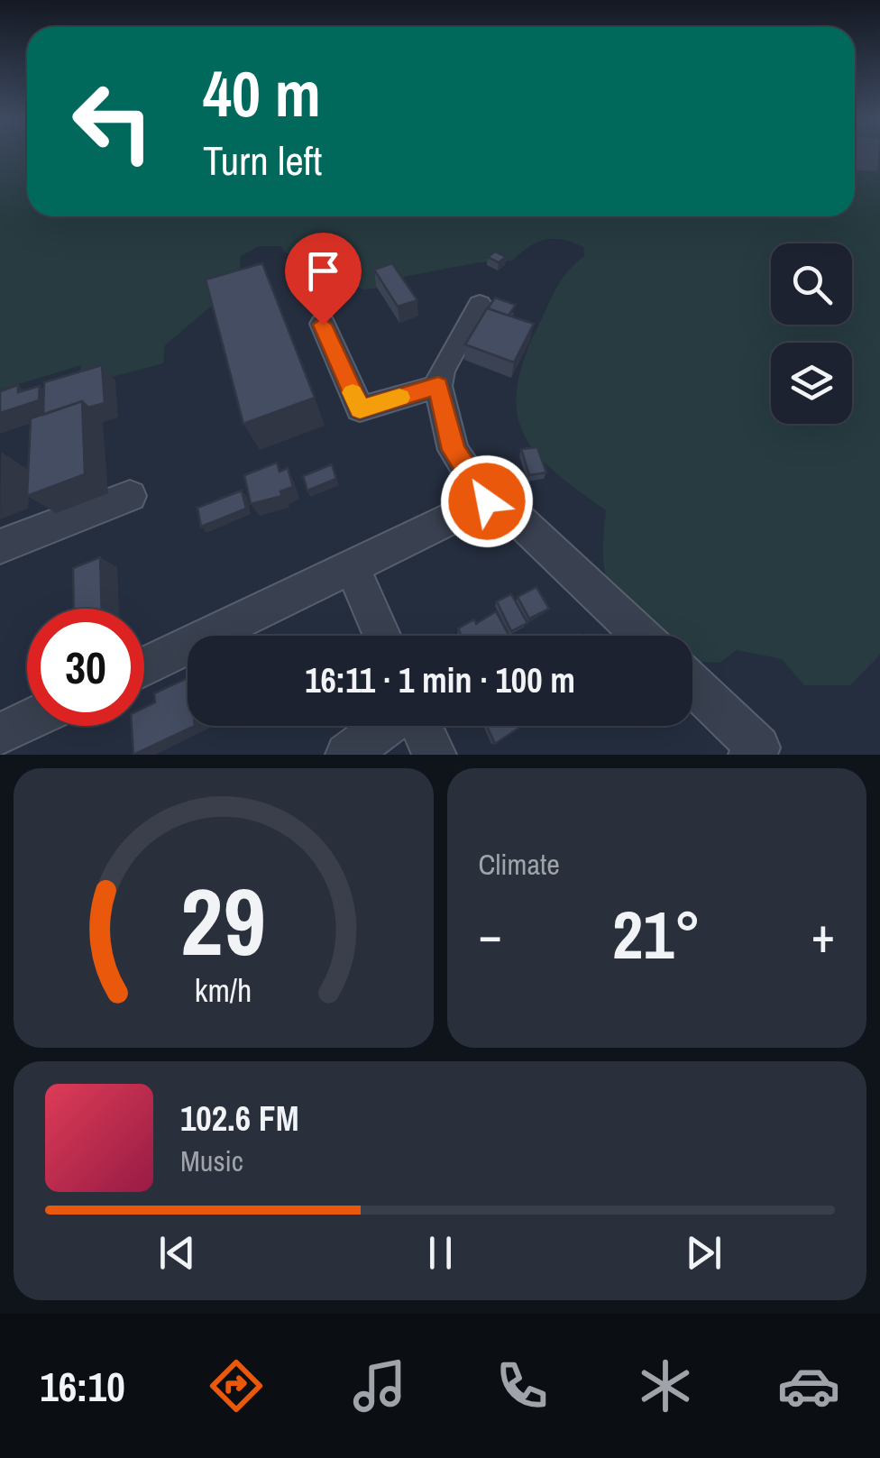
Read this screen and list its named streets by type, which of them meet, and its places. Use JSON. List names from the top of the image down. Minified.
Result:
{"page":{"turn":["40 m","Turn left"],"limit":"30","trip":"16:11 · 1 min · 100 m","tile":"Climate","heat":["−","21°","+"],"song":["102.6 FM","Music"],"tabs":"16:10","gauge":["29","km/h"]}}
